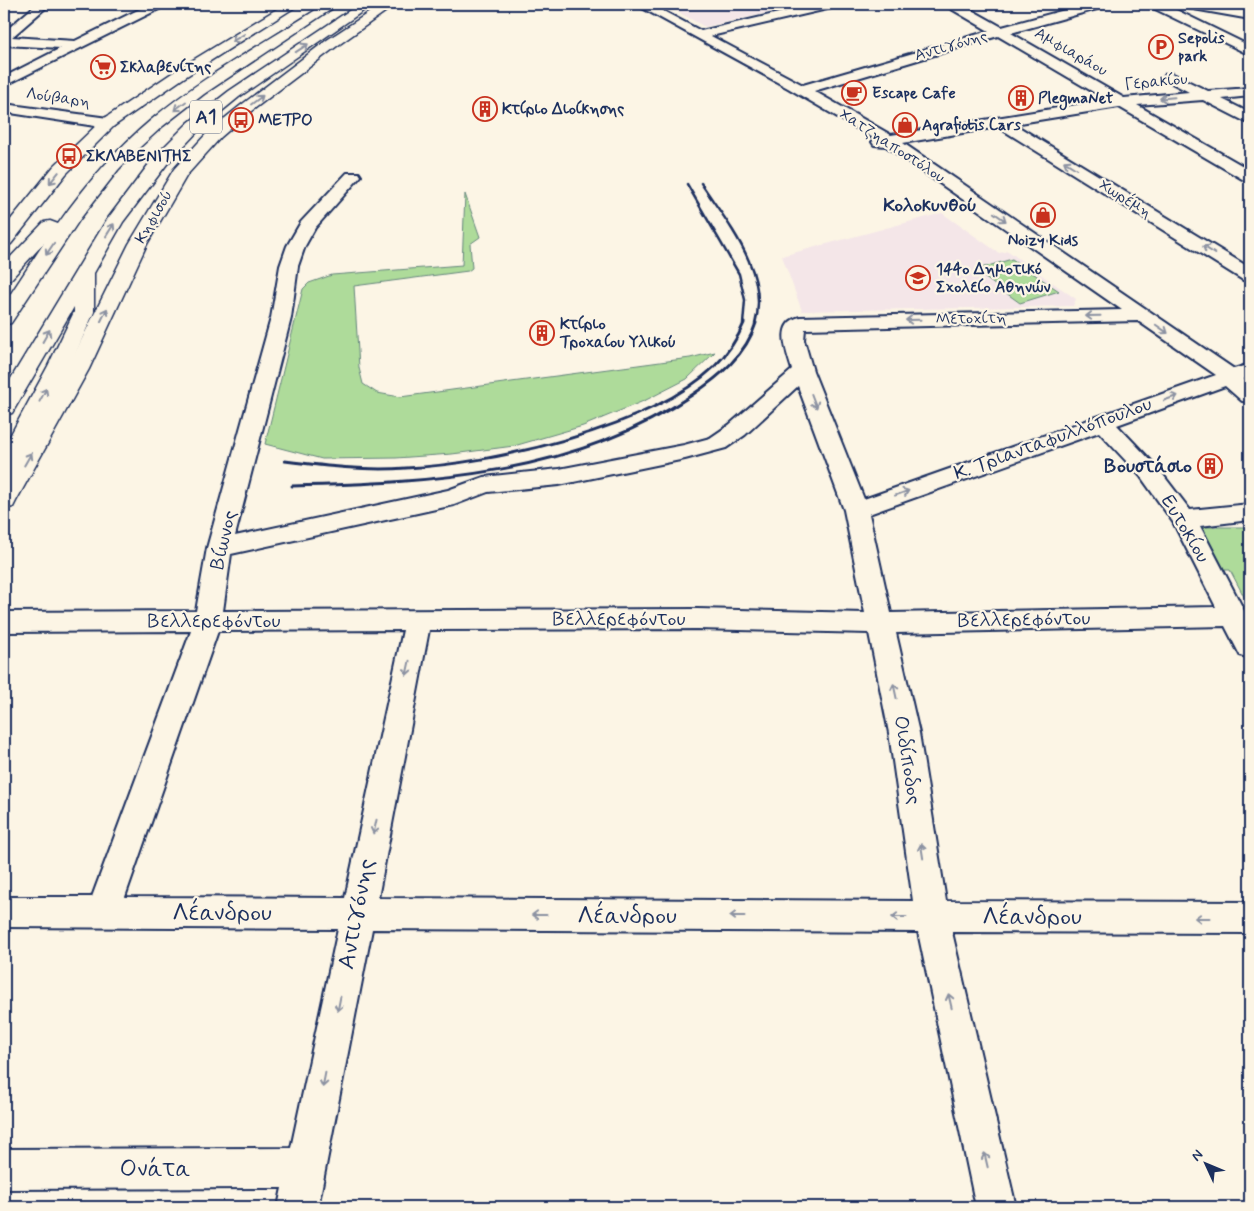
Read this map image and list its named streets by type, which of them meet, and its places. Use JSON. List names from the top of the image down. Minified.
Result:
{"streets":{"main road":["Α1","Κηφισού"],"street":["Αντιγόνης","Αμφιαράου","Γερακίου","Λούβαρη","Χατζηαποστόλου","Χωρέμη","Μετοχίτη","Κ. Τριανταφυλλόπουλου","Ευτοκίου","Βίωνος","Βελλερεφόντου","Οιδίποδος","Λέανδρου","Ονάτα"]},"crossings":[["Αντιγόνης","Αμφιαράου"],["Αντιγόνης","Γερακίου"],["Αντιγόνης","Βελλερεφόντου"],["Αντιγόνης","Λέανδρου"],["Αντιγόνης","Ονάτα"],["Αμφιαράου","Γερακίου"],["Γερακίου","Χατζηαποστόλου"],["Γερακίου","Χωρέμη"],["Χατζηαποστόλου","Μετοχίτη"],["Χατζηαποστόλου","Κ. Τριανταφυλλόπουλου"],["Μετοχίτη","Οιδίποδος"],["Κ. Τριανταφυλλόπουλου","Ευτοκίου"],["Κ. Τριανταφυλλόπουλου","Οιδίποδος"],["Ευτοκίου","Βελλερεφόντου"],["Βίωνος","Βελλερεφόντου"],["Βίωνος","Λέανδρου"],["Βελλερεφόντου","Οιδίποδος"],["Οιδίποδος","Λέανδρου"]],"one_way":["Αντιγόνης","Χατζηαποστόλου","Μετοχίτη","Κ. Τριανταφυλλόπουλου","Λέανδρου"],"districts":["Κολοκυνθού"],"places":{"parking":["Sepolis park"],"supermarket":["Σκλαβενίτης"],"cafe":["Escape Cafe"],"building":["PlegmaNet","Κτίριο Διοίκησης","Κτίριο Τροχαίου Υλικού","Βουστάσιο"],"bus stop":["ΜΕΤΡΟ","ΣΚΛΑΒΕΝΙΤΗΣ"],"shop":["Agrafiotis Cars","Noizy Kids"],"school or university":["144ο Δημοτικό Σχολείο Αθηνών"]},"north":"top left"}
